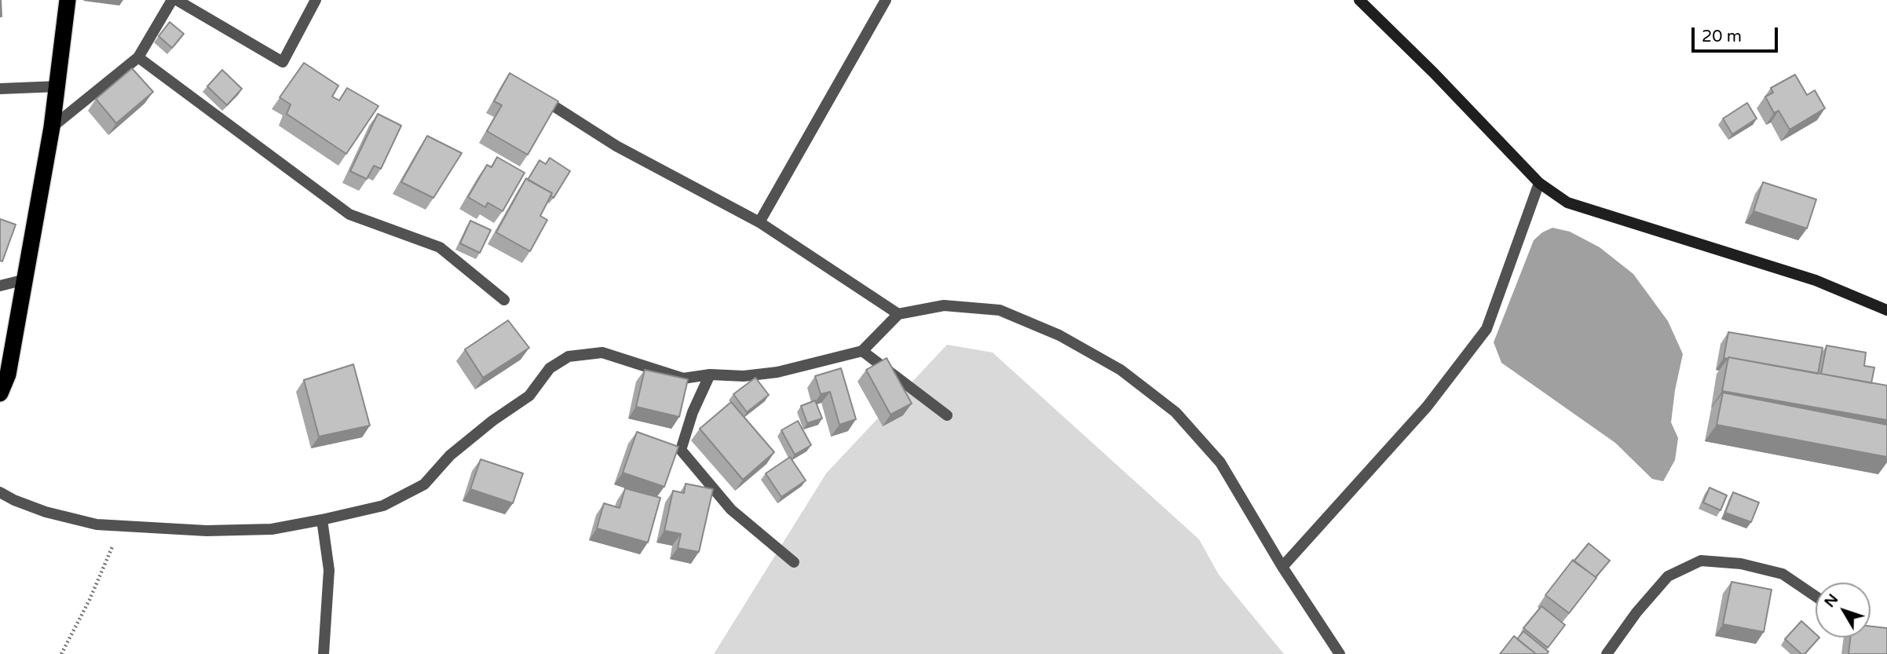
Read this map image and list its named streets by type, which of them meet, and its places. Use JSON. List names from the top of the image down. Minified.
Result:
{"scale_bar":"20 m","north":"top left"}
